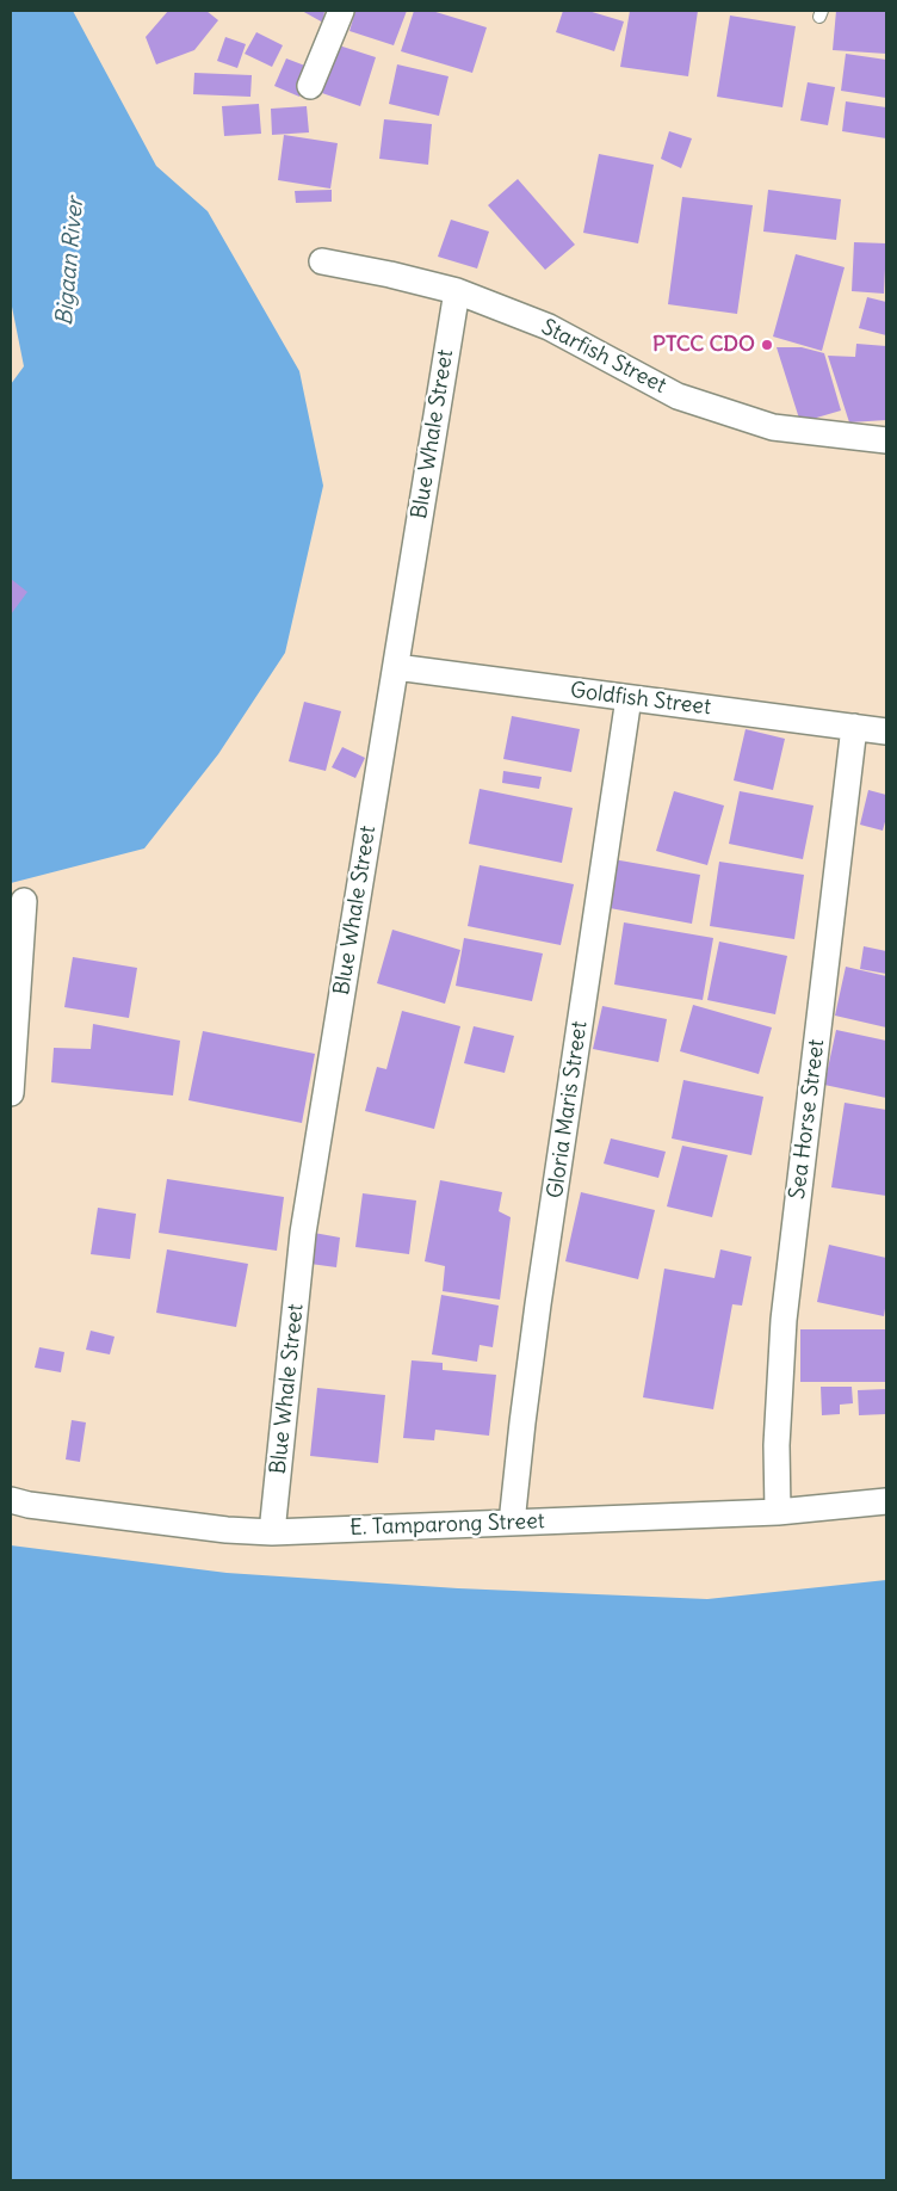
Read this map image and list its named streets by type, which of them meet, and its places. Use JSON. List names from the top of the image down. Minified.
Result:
{"streets":{"street":["Starfish Street","Blue Whale Street","Goldfish Street","Gloria Maris Street","Sea Horse Street","E. Tamparong Street"]},"crossings":[["Starfish Street","Blue Whale Street"],["Blue Whale Street","Goldfish Street"],["Blue Whale Street","E. Tamparong Street"],["Goldfish Street","Gloria Maris Street"],["Goldfish Street","Sea Horse Street"],["Gloria Maris Street","E. Tamparong Street"],["Sea Horse Street","E. Tamparong Street"]],"water":["Bigaan River"],"places":["PTCC CDO"]}
